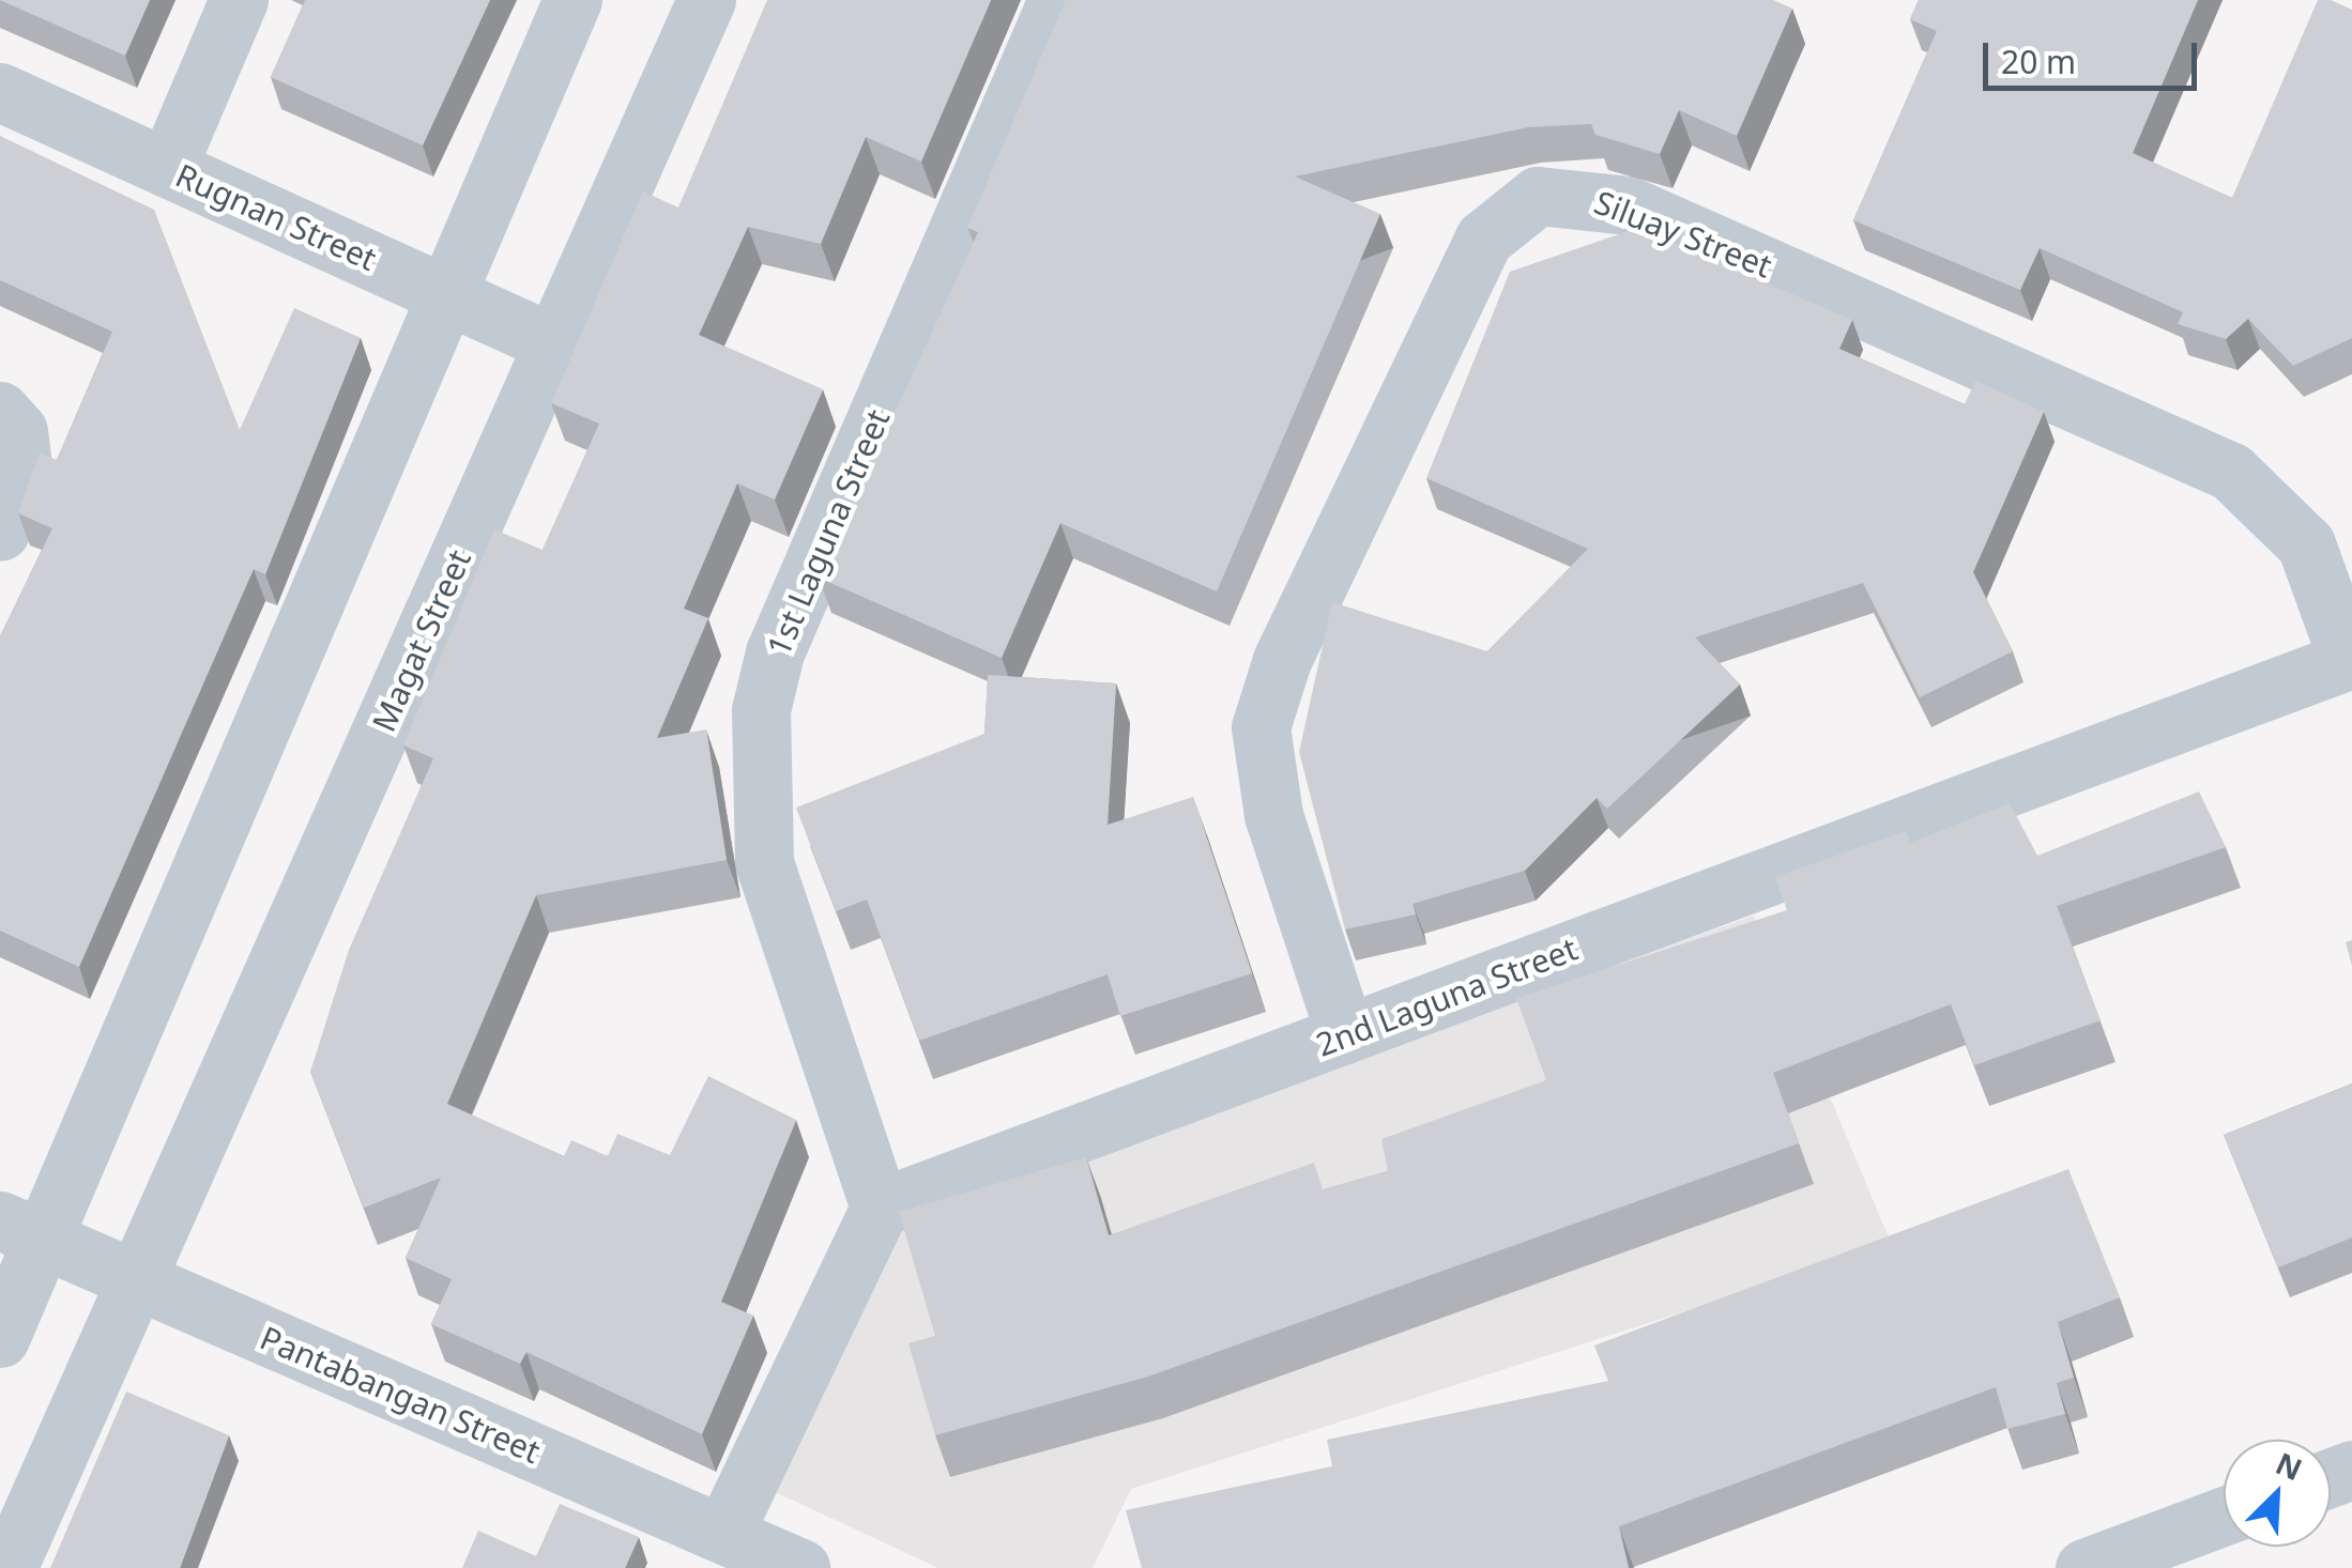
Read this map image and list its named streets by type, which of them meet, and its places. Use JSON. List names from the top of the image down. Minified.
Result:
{"streets":{"street":["Rugnan Street","Siluay Street","1st Laguna Street","Magat Street","2nd Laguna Street","Pantabangan Street"]},"crossings":[["Rugnan Street","Magat Street"],["Siluay Street","2nd Laguna Street"],["1st Laguna Street","2nd Laguna Street"],["Magat Street","Pantabangan Street"]],"scale_bar":"20 m","north":"top right"}
